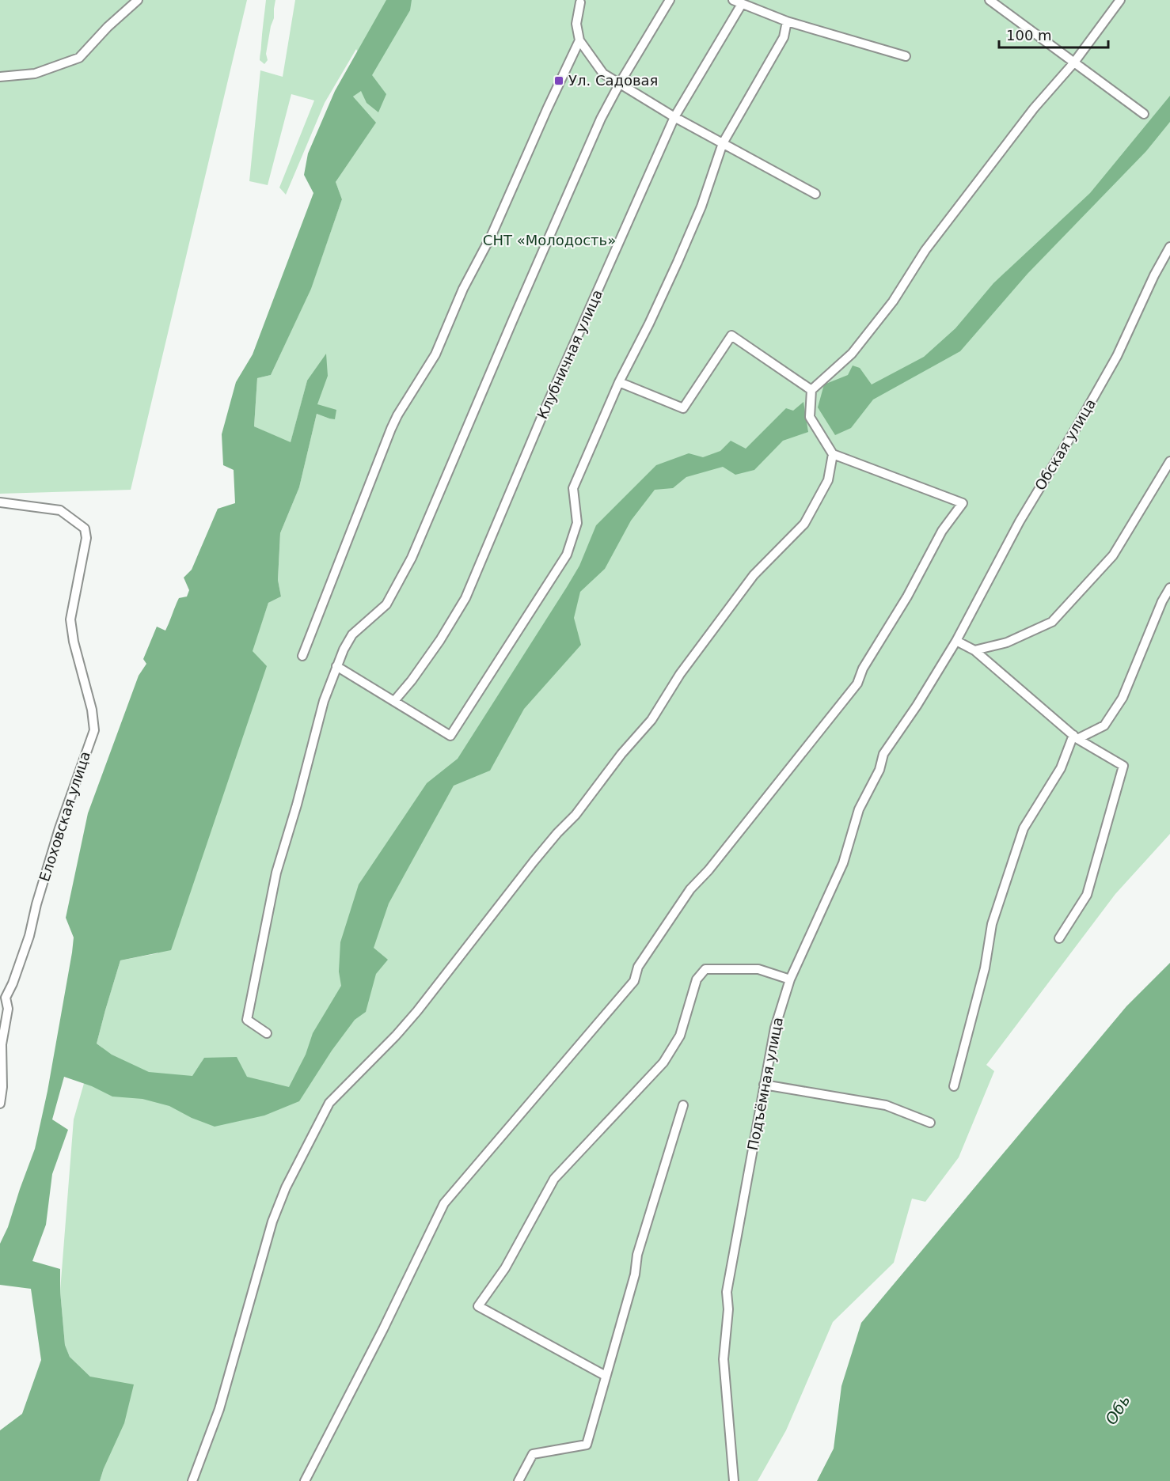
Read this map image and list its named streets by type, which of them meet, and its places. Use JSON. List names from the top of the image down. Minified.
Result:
{"streets":{"street":["Клубничная улица","Обская улица","Елоховская улица","Подъёмная улица"]},"crossings":[["Обская улица","Подъёмная улица"]],"water":["Обь"],"parks":["СНТ «Молодость»"],"places":{"transit":["Ул. Садовая"]},"scale_bar":"100 m"}
